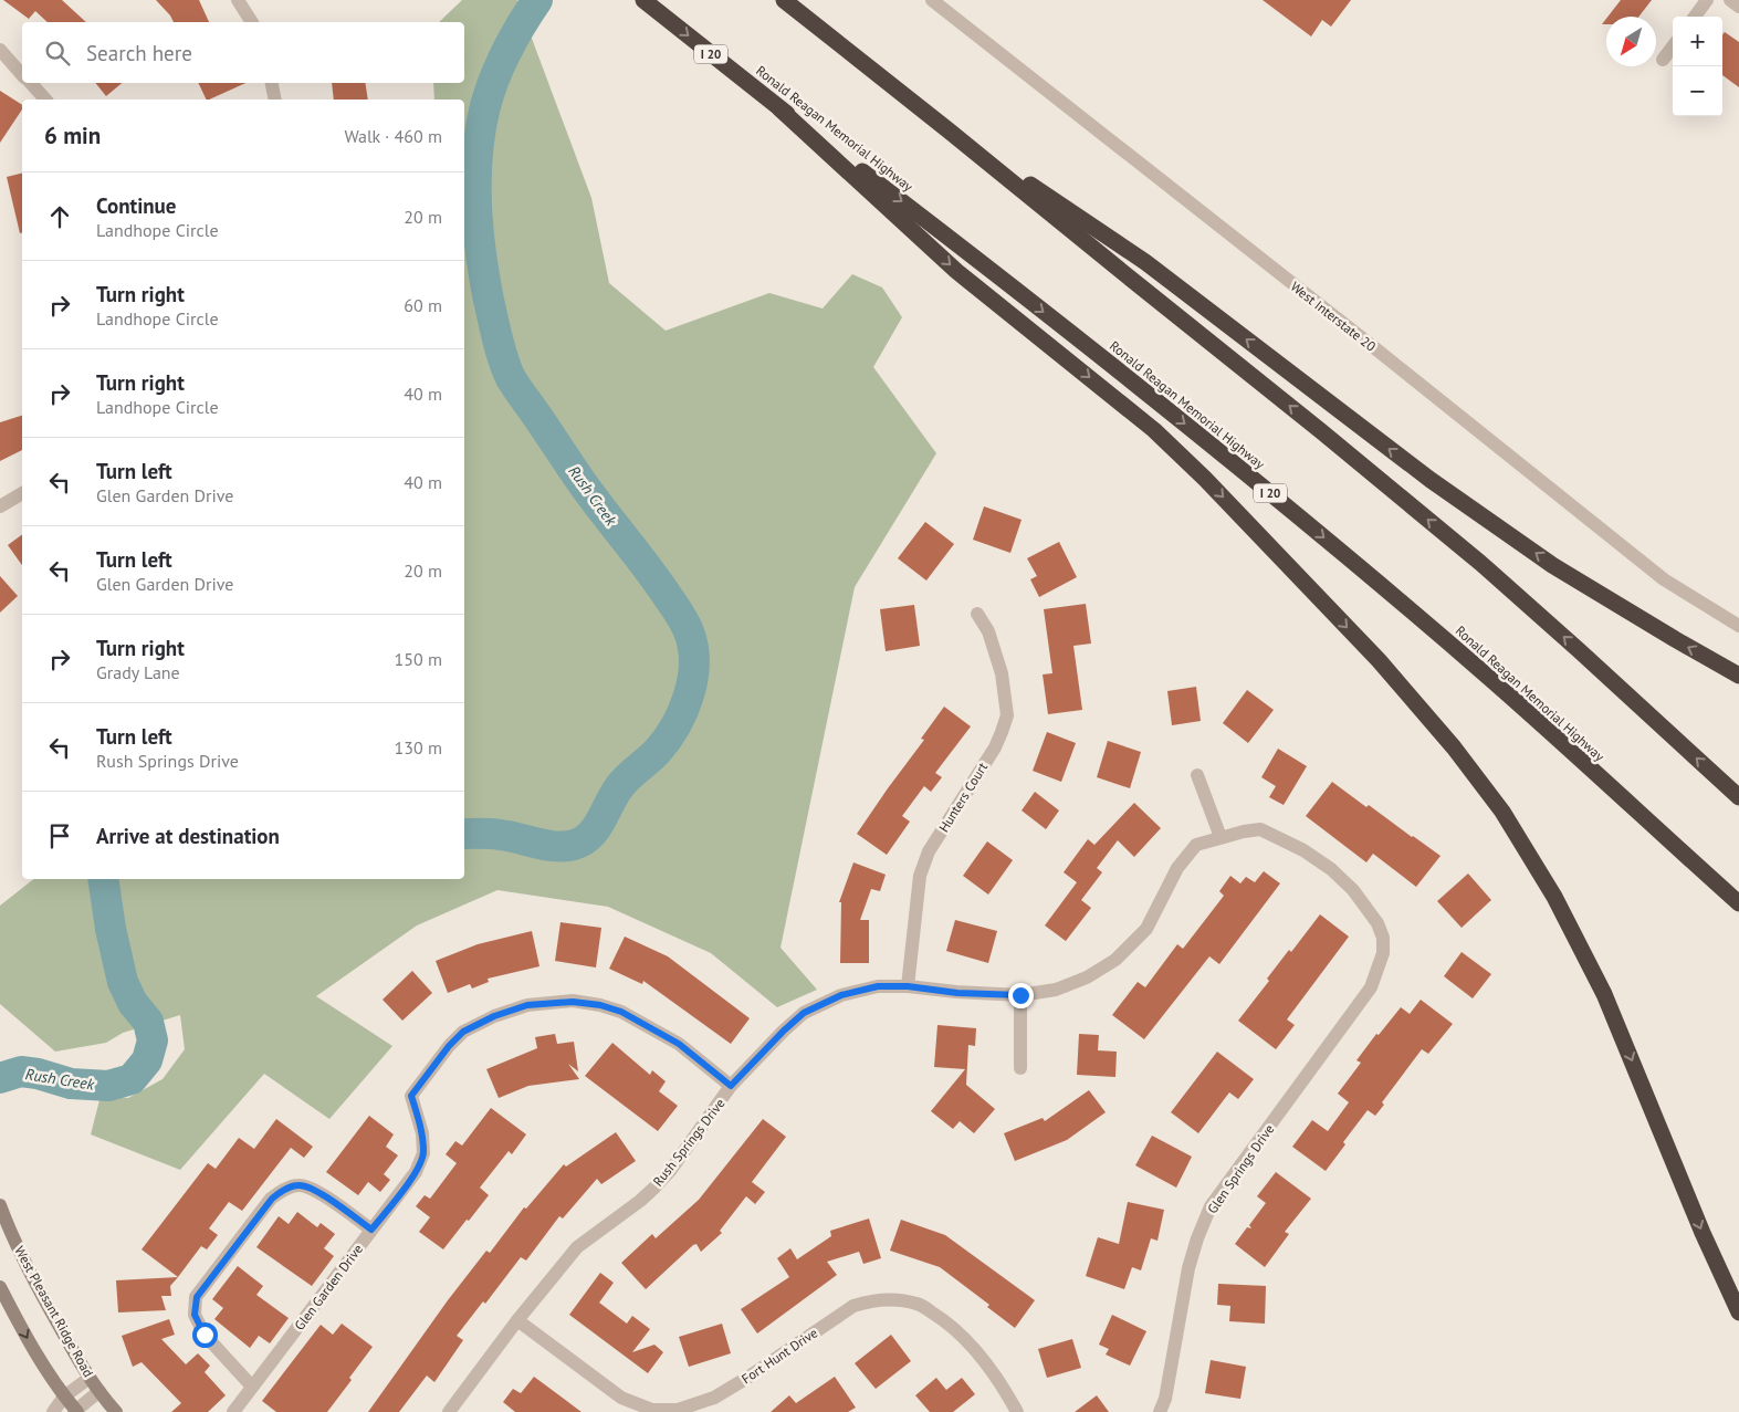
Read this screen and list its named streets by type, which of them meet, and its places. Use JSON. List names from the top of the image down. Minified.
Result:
{"streets":{"highway":["I 20","Ronald Reagan Memorial Highway"],"main road":["West Pleasant Ridge Road"],"street":["West Interstate 20","Hunters Court","Rush Springs Drive","Glen Springs Drive","Glen Garden Drive","Fort Hunt Drive"]},"crossings":[["Hunters Court","Rush Springs Drive"],["Rush Springs Drive","Glen Springs Drive"],["Rush Springs Drive","Glen Garden Drive"],["Rush Springs Drive","Fort Hunt Drive"]],"water":["Rush Creek"],"north":"bottom left","page":{"map_buttons":["+","−"],"search":"Search here","heading":["6 min","Walk · 460 m"],"list":[["Continue","Landhope Circle","20 m"],["Turn right","Landhope Circle","60 m"],["Turn right","Landhope Circle","40 m"],["Turn left","Glen Garden Drive","40 m"],["Turn left","Glen Garden Drive","20 m"],["Turn right","Grady Lane","150 m"],["Turn left","Rush Springs Drive","130 m"],"Arrive at destination"]}}
